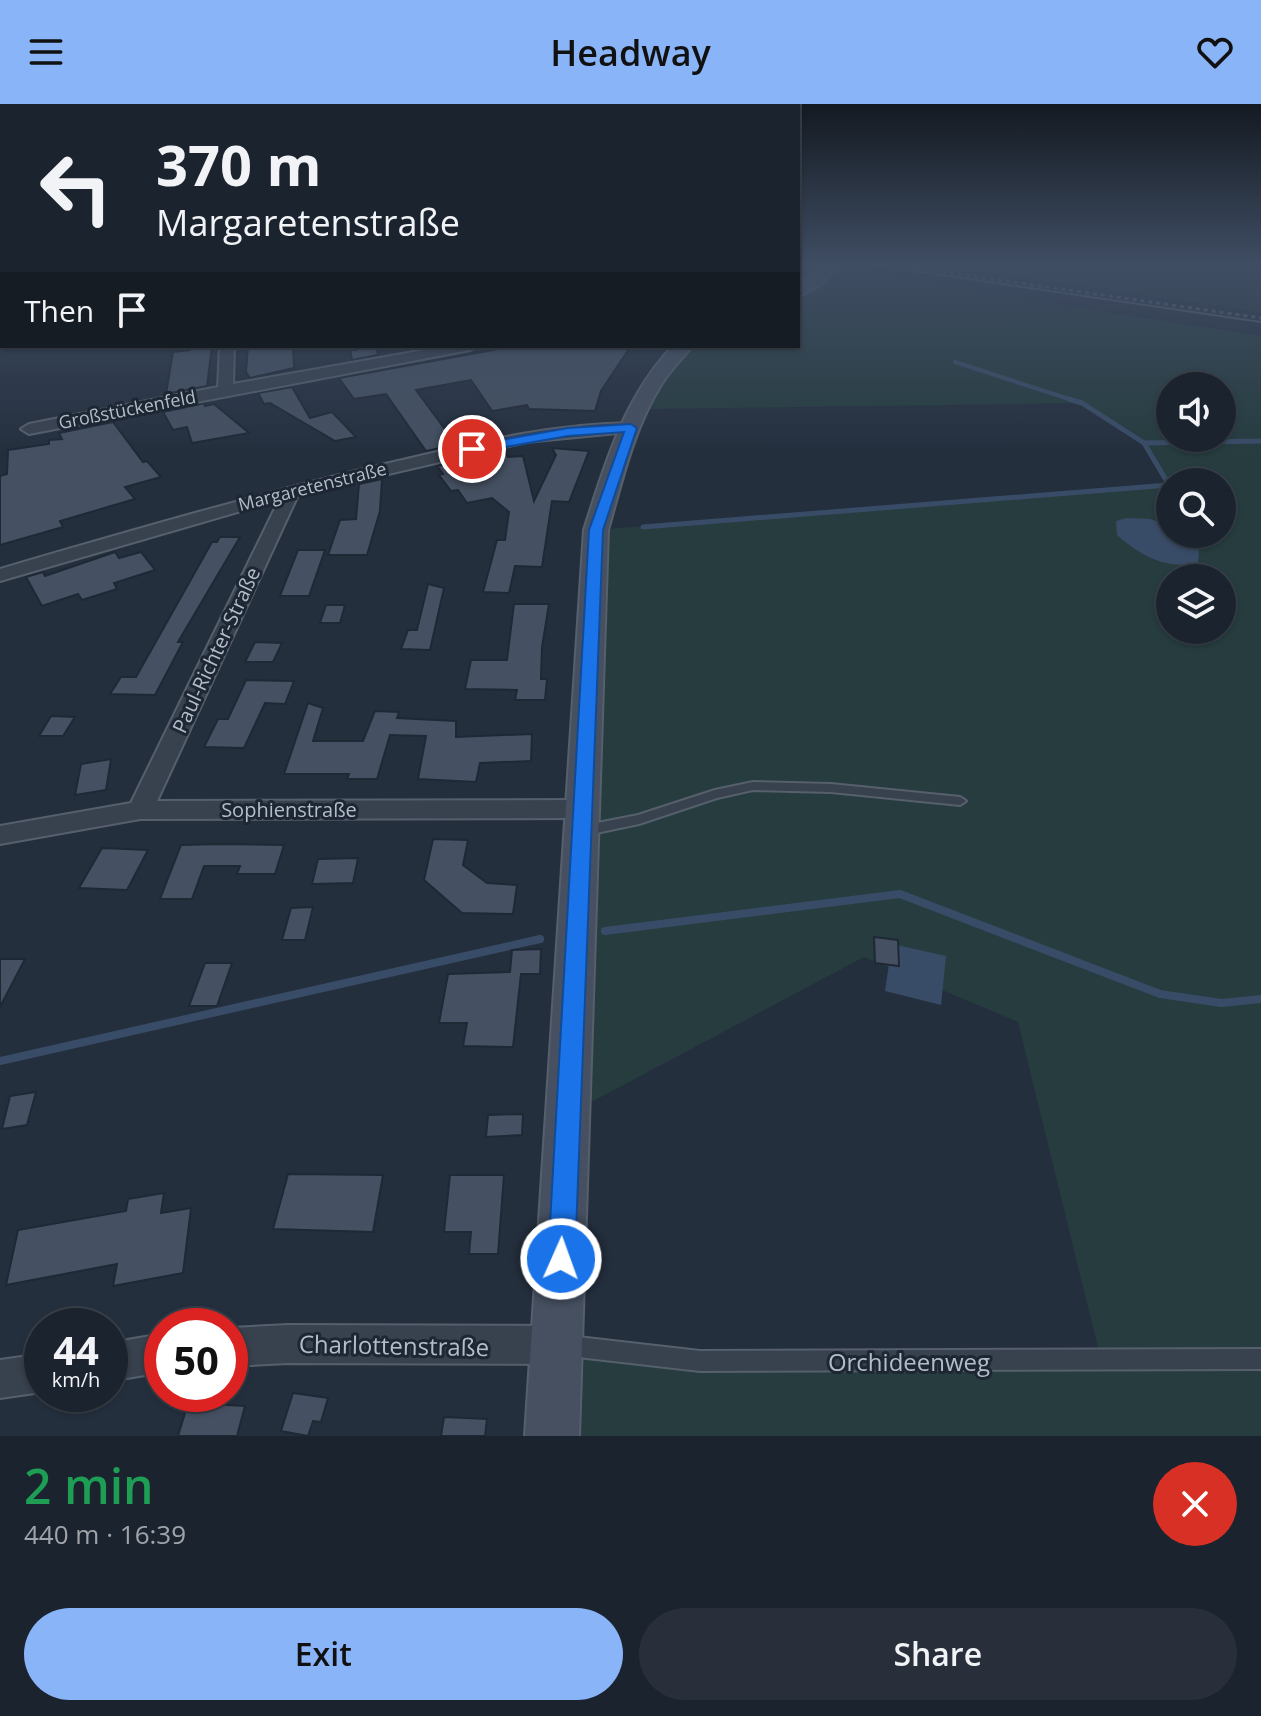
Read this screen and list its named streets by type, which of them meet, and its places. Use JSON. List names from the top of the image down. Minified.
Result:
{"streets":{"street":["Großstückenfeld","Margaretenstraße","Paul-Richter-Straße","Sophienstraße","Charlottenstraße"],"lane":["Orchideenweg"]},"crossings":[["Margaretenstraße","Paul-Richter-Straße"],["Paul-Richter-Straße","Sophienstraße"],["Charlottenstraße","Orchideenweg"]],"page":{"header":"Headway","turn":["370 m","Margaretenstraße"],"then":"Then","speed":"44 km/h","limit":"50","heading":["2 min","440 m · 16:39"],"buttons":["Exit","Share"]}}
